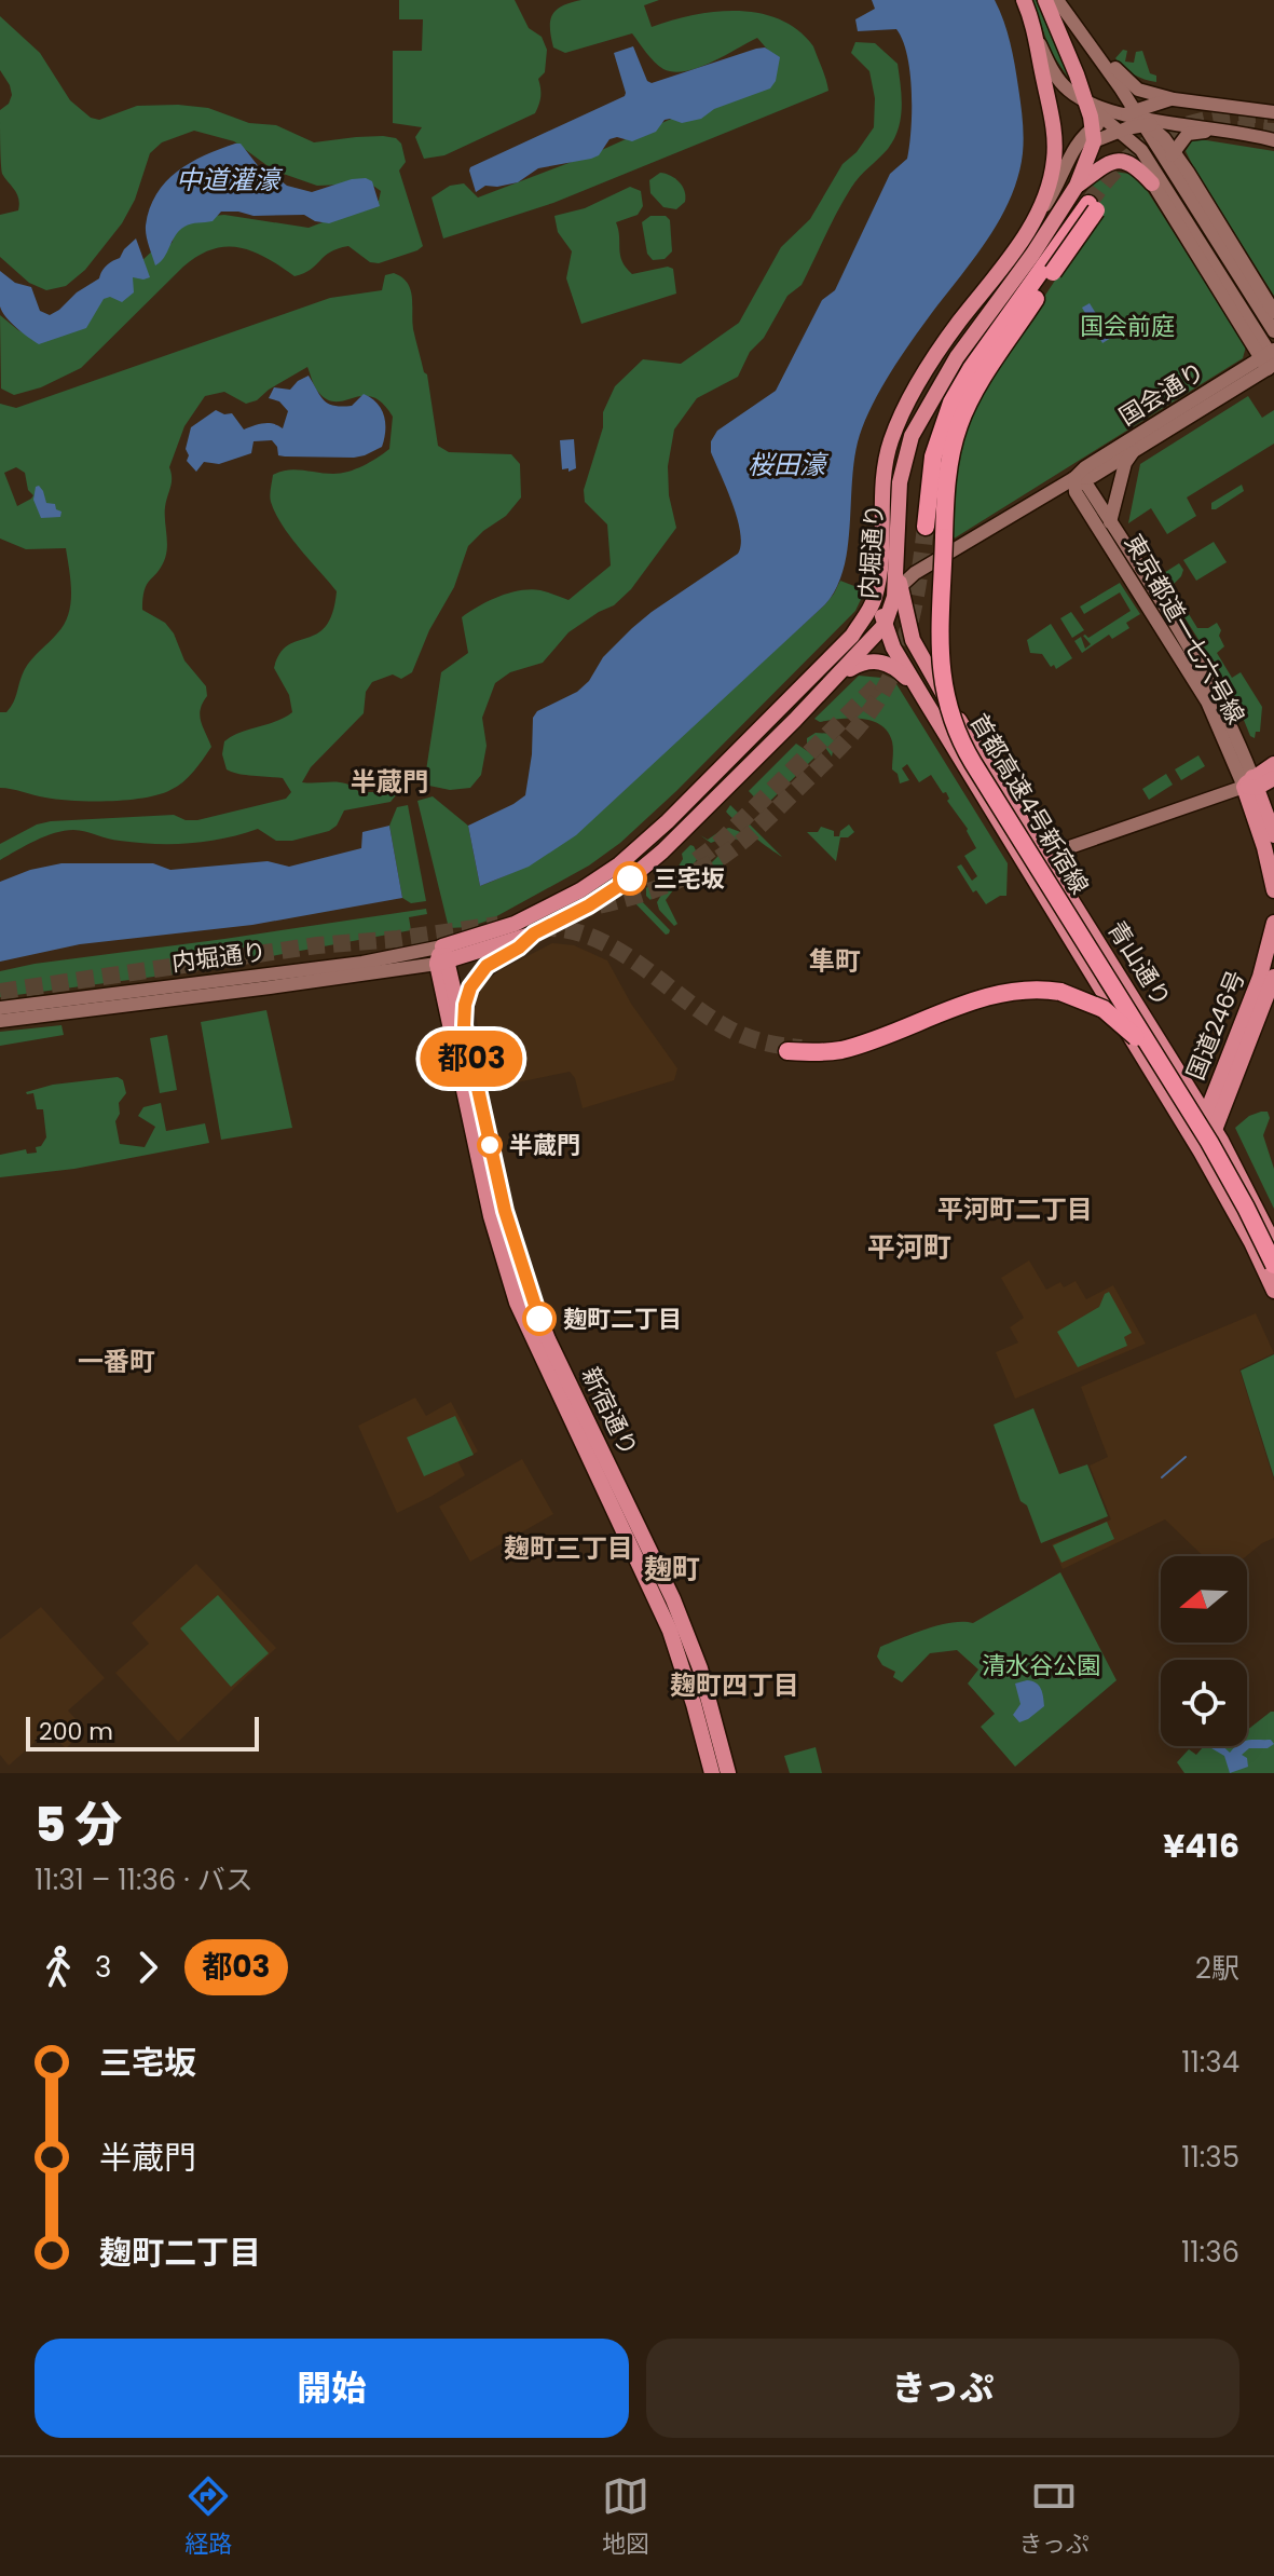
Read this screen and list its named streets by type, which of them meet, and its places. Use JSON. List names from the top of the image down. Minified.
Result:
{"streets":{"highway":["内堀通り","首都高速4号新宿線","青山通り","国道246号","新宿通り"],"main road":["国会通り","東京都道一七六号線"]},"crossings":[["国会通り","内堀通り"],["国会通り","東京都道一七六号線"],["国会通り","青山通り"],["内堀通り","青山通り"],["内堀通り","新宿通り"],["首都高速4号新宿線","青山通り"],["首都高速4号新宿線","国道246号"],["青山通り","国道246号"]],"districts":["半蔵門","隼町","平河町二丁目","平河町","一番町","麹町三丁目","麹町","麹町四丁目"],"water":["中道灌濠","桜田濠"],"parks":["国会前庭","清水谷公園"],"places":["三宅坂","半蔵門","麹町二丁目"],"lines":["bus line 都03"],"scale_bar":"200 m","north":"left","page":{"on_map":"都03","scale":"200 m","heading":["5 分","11:31 – 11:36 · バス","¥416"],"legs":["3","都03","2駅"],"list":[{"name":"三宅坂","value":"11:34"},{"name":"半蔵門","value":"11:35"},{"name":"麹町二丁目","value":"11:36"}],"buttons":["開始","きっぷ"],"tabs":["経路","地図","きっぷ"]}}
